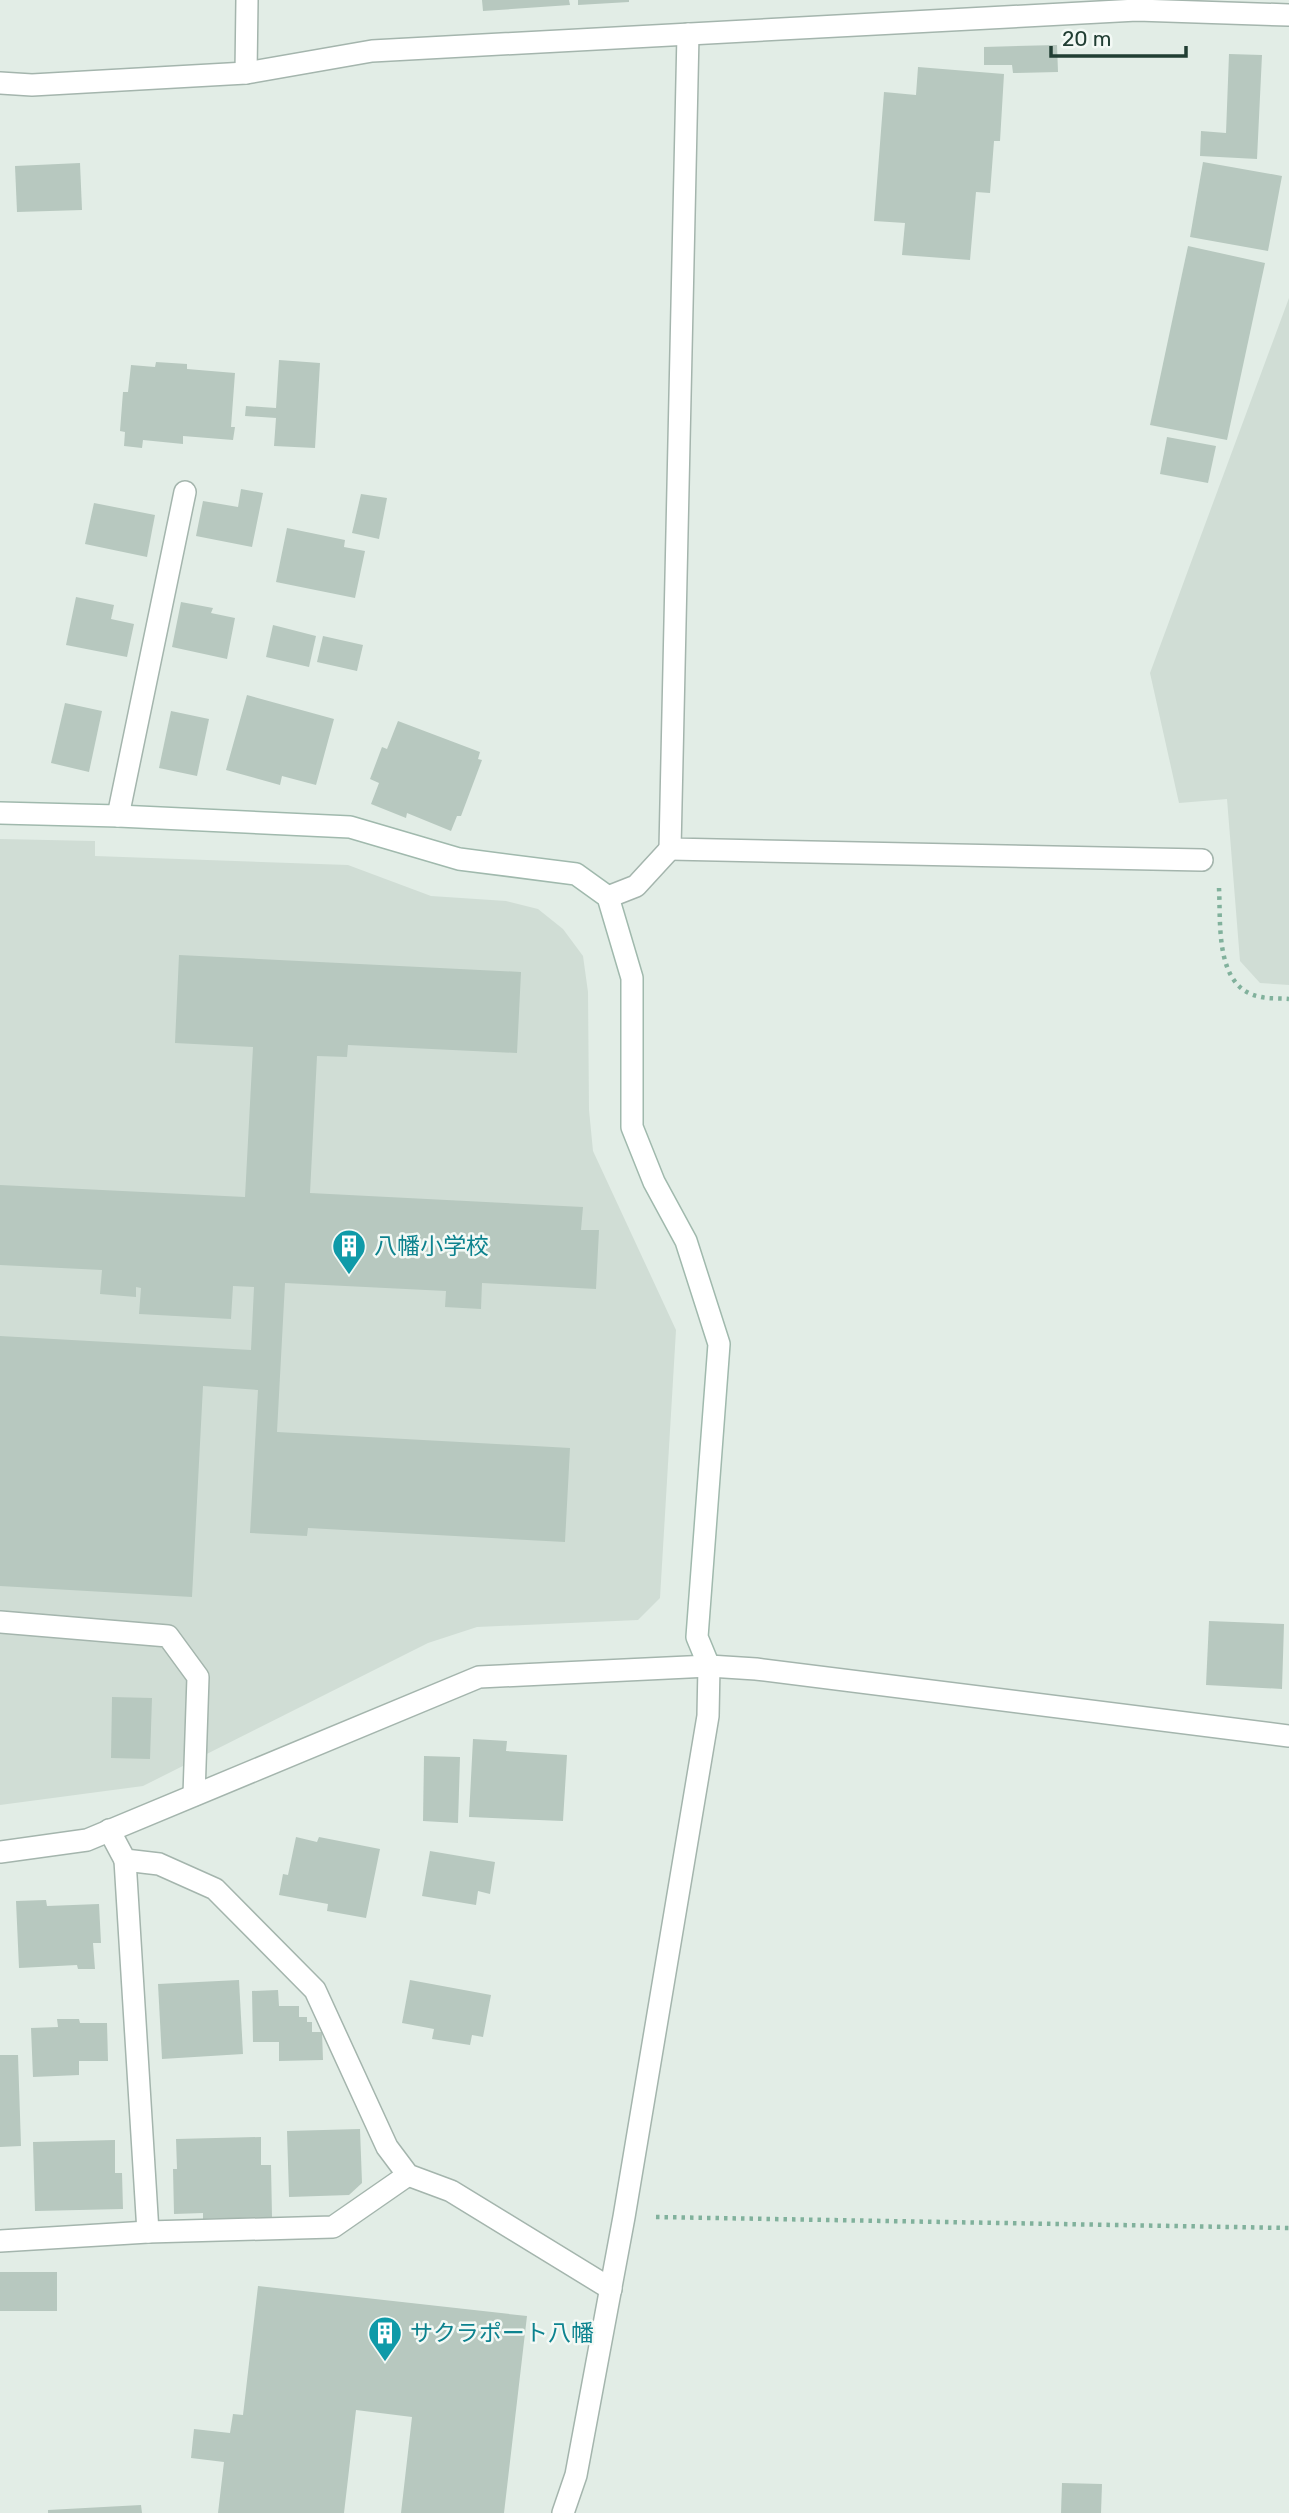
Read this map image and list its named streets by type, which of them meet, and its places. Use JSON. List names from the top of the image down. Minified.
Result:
{"places":{"building":["八幡小学校","サクラポート八幡"]},"scale_bar":"20 m"}
